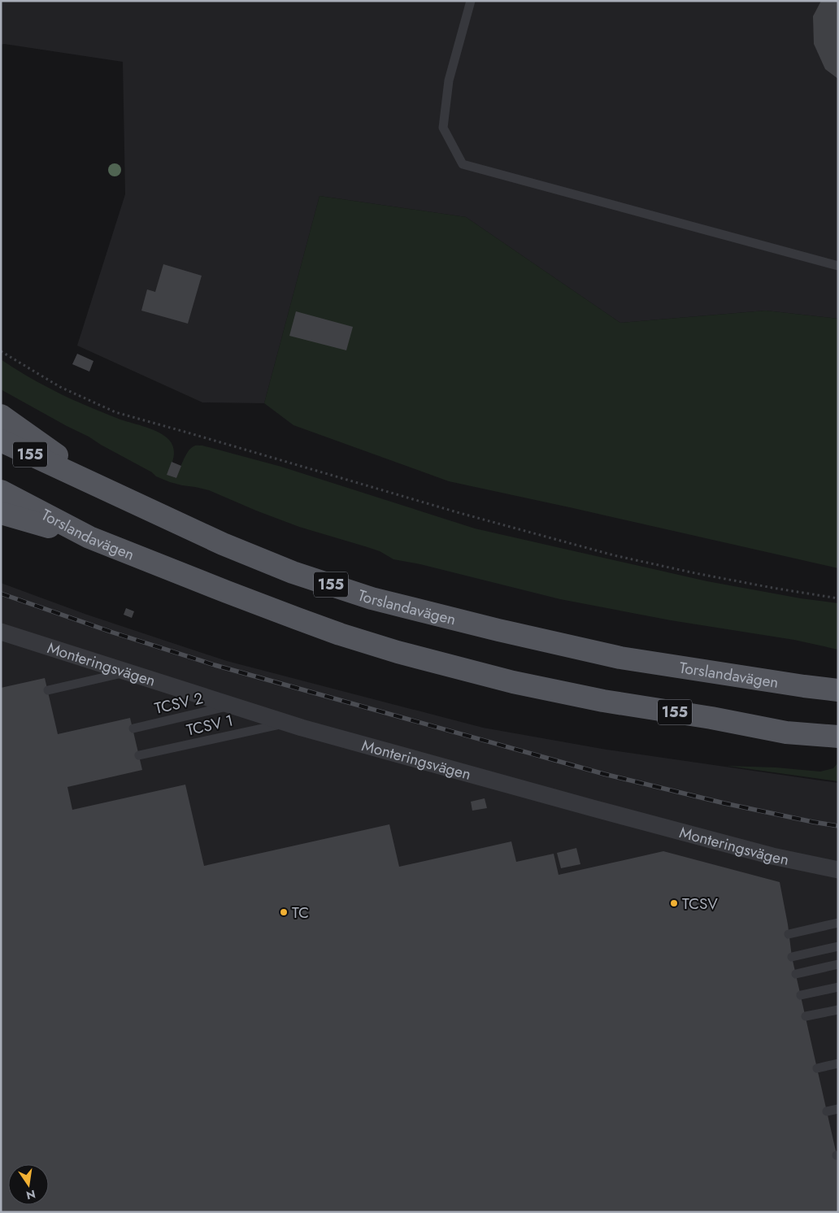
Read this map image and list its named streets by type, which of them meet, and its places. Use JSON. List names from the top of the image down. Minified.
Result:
{"streets":{"main road":["155","Torslandavägen"],"street":["Monteringsvägen"],"lane":["TCSV 2","TCSV 1"]},"crossings":[["Monteringsvägen","TCSV 2"],["Monteringsvägen","TCSV 1"]],"places":["TCSV","TC"],"north":"bottom"}
